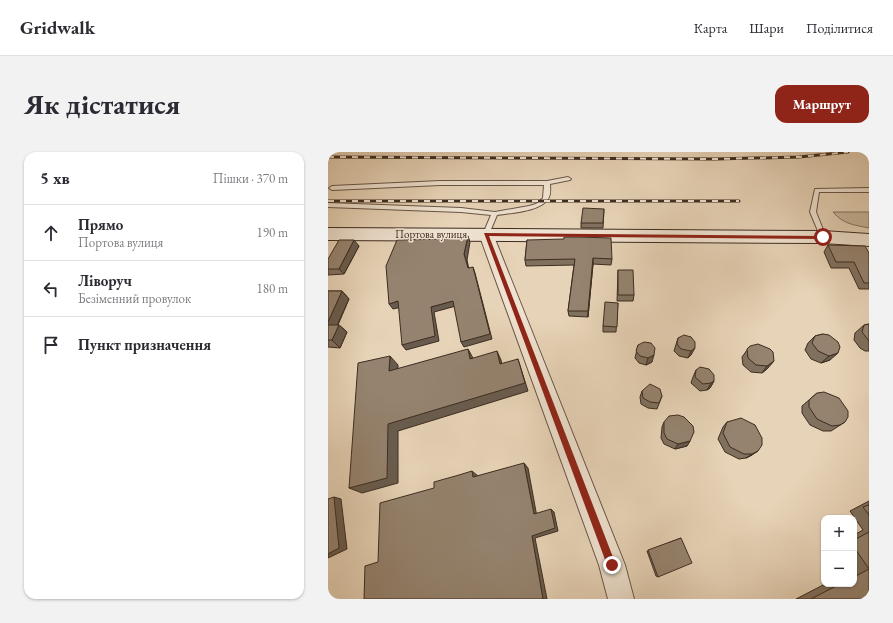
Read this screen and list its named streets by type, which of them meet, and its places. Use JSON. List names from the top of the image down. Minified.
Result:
{"streets":{"main road":["Портова вулиця"]},"page":{"header":"Gridwalk","nav":["Карта","Шари","Поділитися"],"buttons":"Маршрут","title":"Як дістатися","heading":["5 хв","Пішки · 370 m"],"list":[["Прямо","Портова вулиця","190 m"],["Ліворуч","Безіменний провулок","180 m"],"Пункт призначення"],"map_buttons":["+","−"]}}
